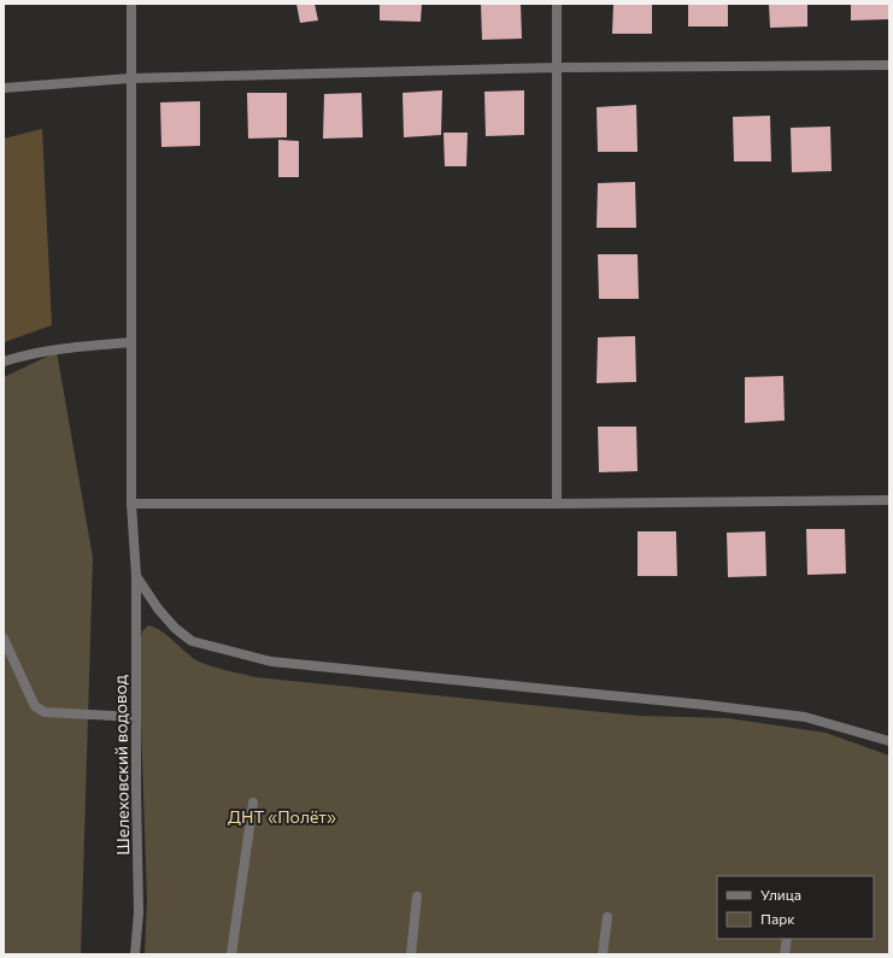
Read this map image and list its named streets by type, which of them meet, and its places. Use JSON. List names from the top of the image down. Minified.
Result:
{"streets":{"street":["Шелеховский водовод"]},"parks":["ДНТ «Полёт»"],"legend":["Улица","Парк"]}
